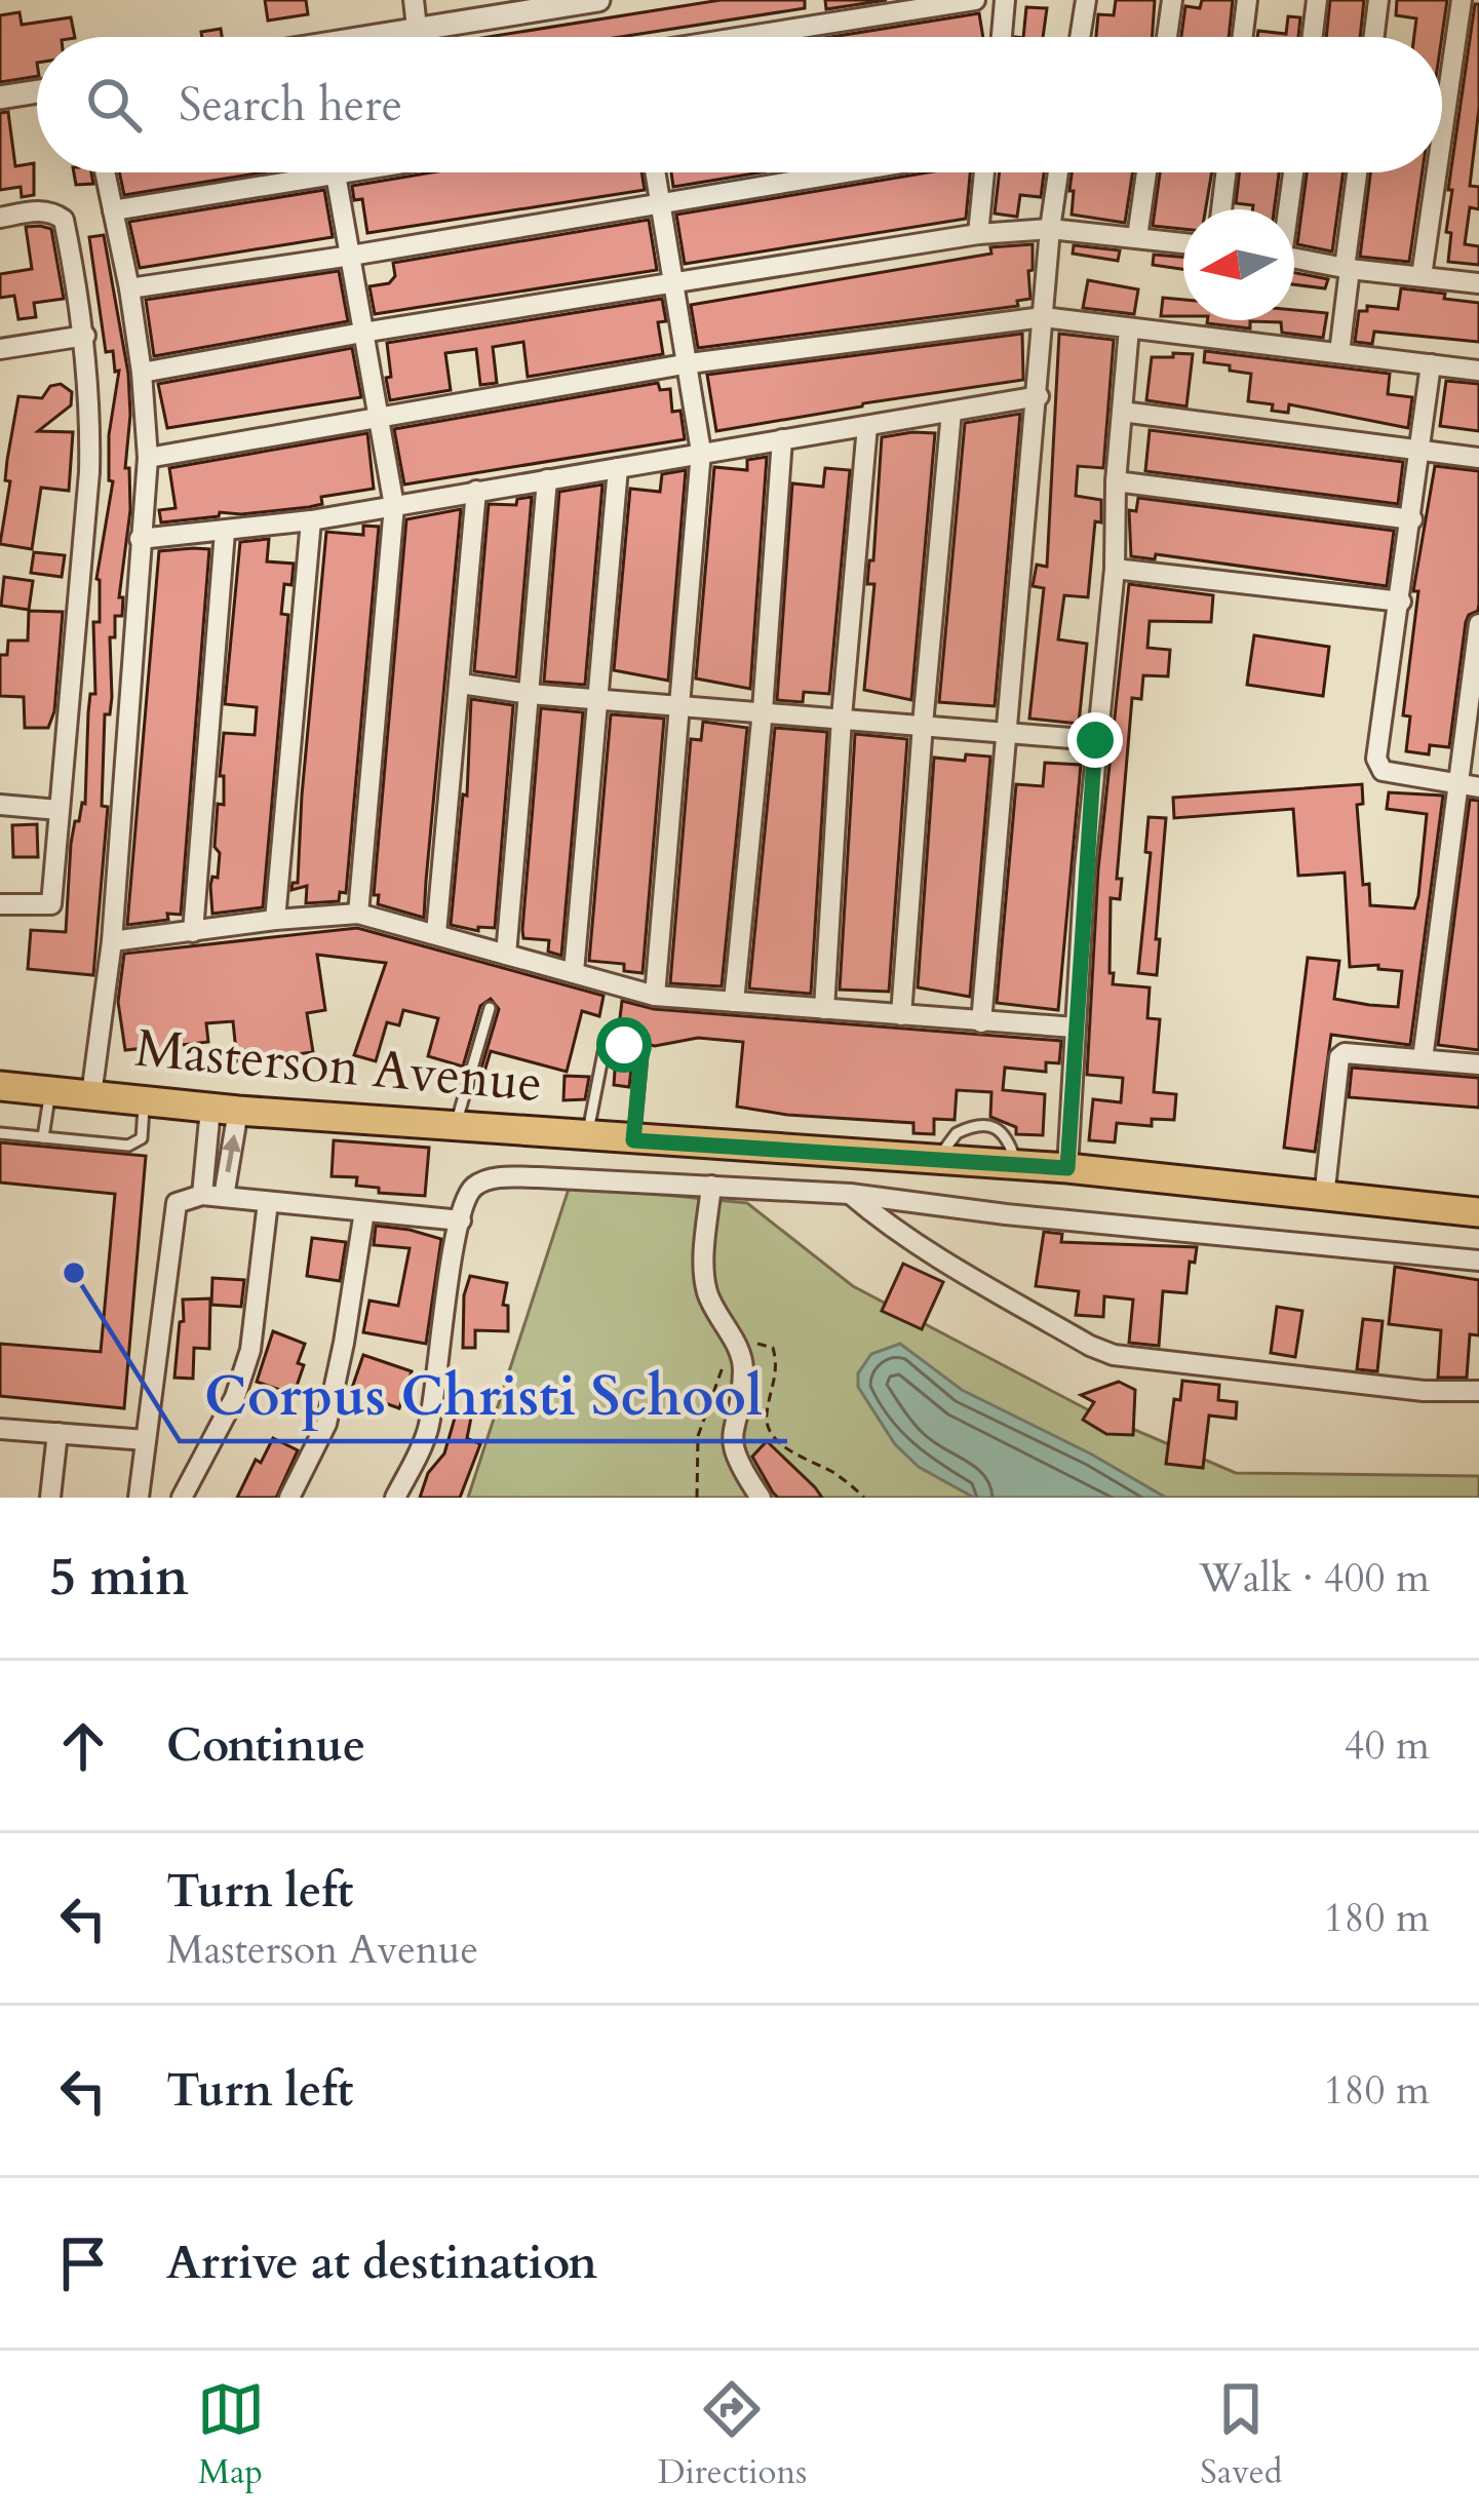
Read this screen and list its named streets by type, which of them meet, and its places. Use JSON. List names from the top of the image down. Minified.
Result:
{"streets":{"main road":["Masterson Avenue"]},"places":["Corpus Christi School"],"north":"left","page":{"search":"Search here","heading":["5 min","Walk · 400 m"],"list":[["Continue","40 m"],["Turn left","Masterson Avenue","180 m"],["Turn left","180 m"],"Arrive at destination"],"nav":["Map","Directions","Saved"]}}
